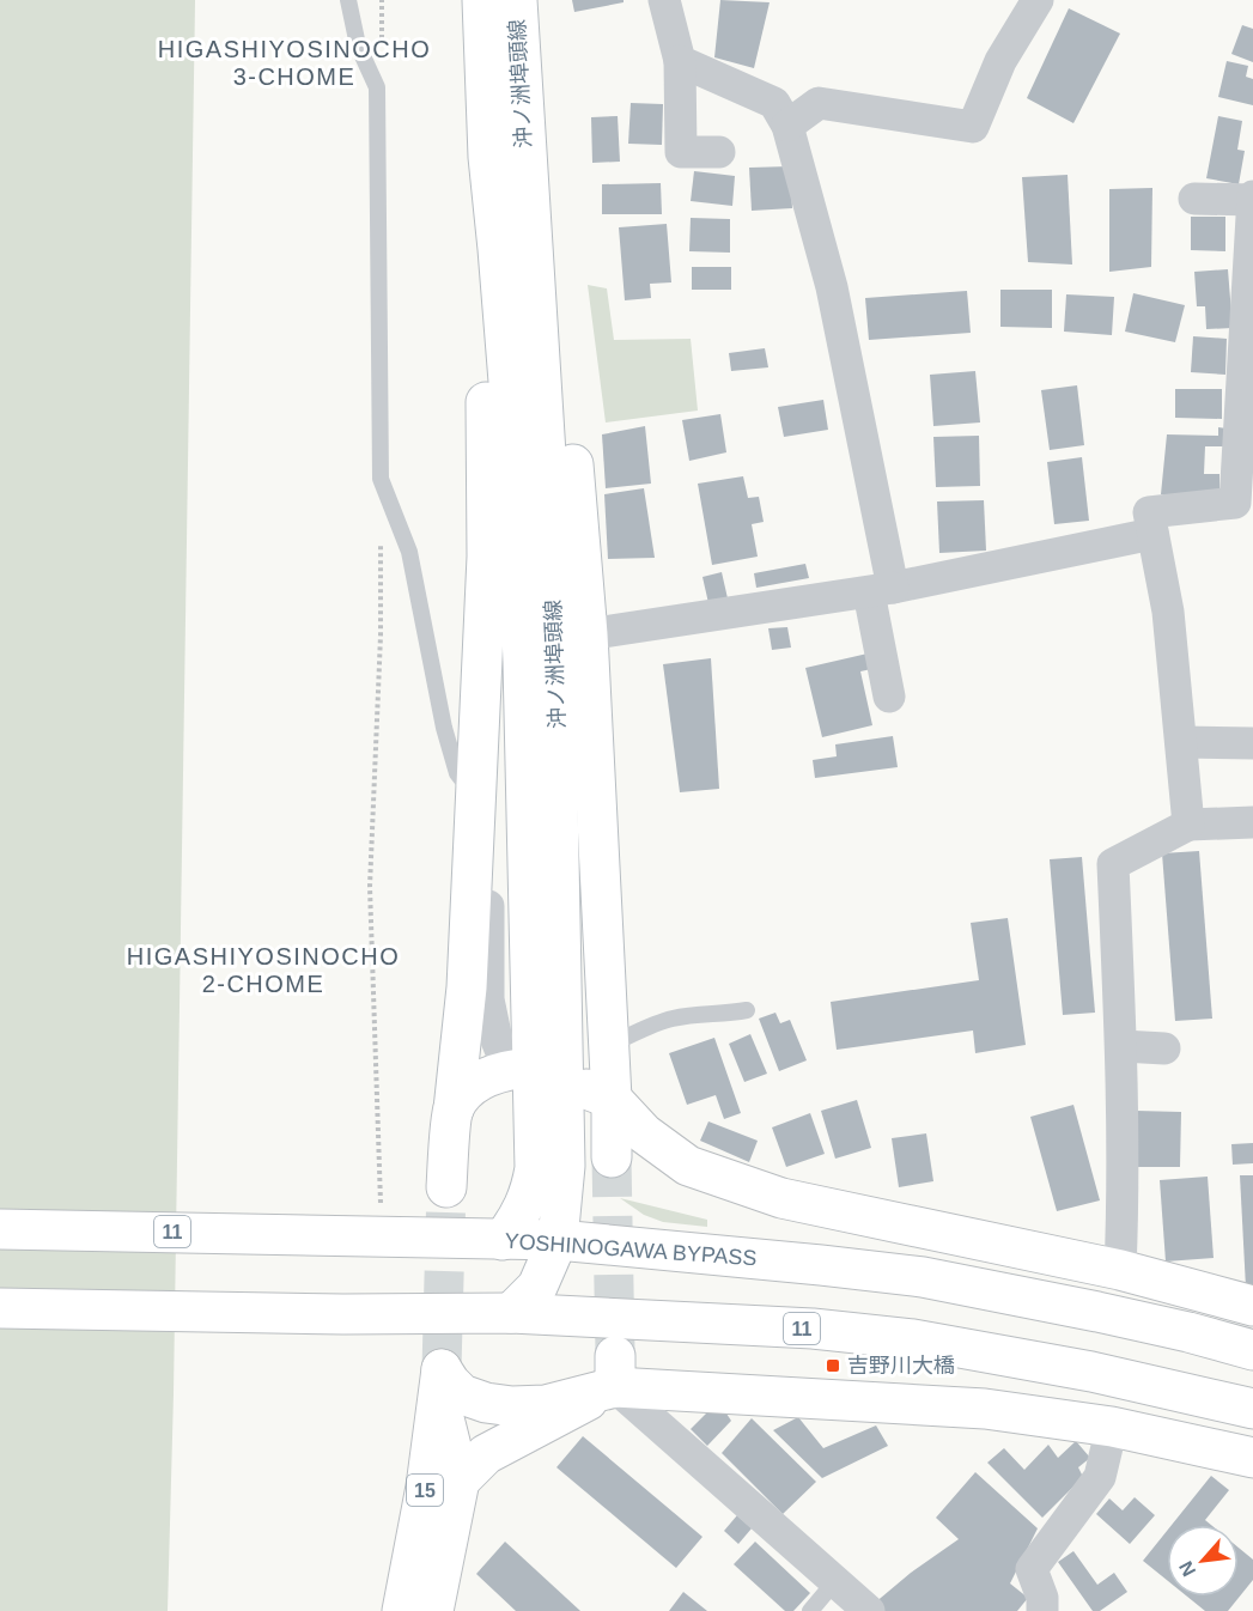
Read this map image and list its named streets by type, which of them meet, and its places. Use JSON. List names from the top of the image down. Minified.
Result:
{"streets":{"main road":["沖ノ洲埠頭線","11","YOSHINOGAWA BYPASS","15"]},"crossings":[["沖ノ洲埠頭線","11"],["沖ノ洲埠頭線","YOSHINOGAWA BYPASS"]],"districts":["HIGASHIYOSINOCHO 3-CHOME","HIGASHIYOSINOCHO 2-CHOME"],"places":{"transit":["吉野川大橋"]},"north":"bottom left"}
